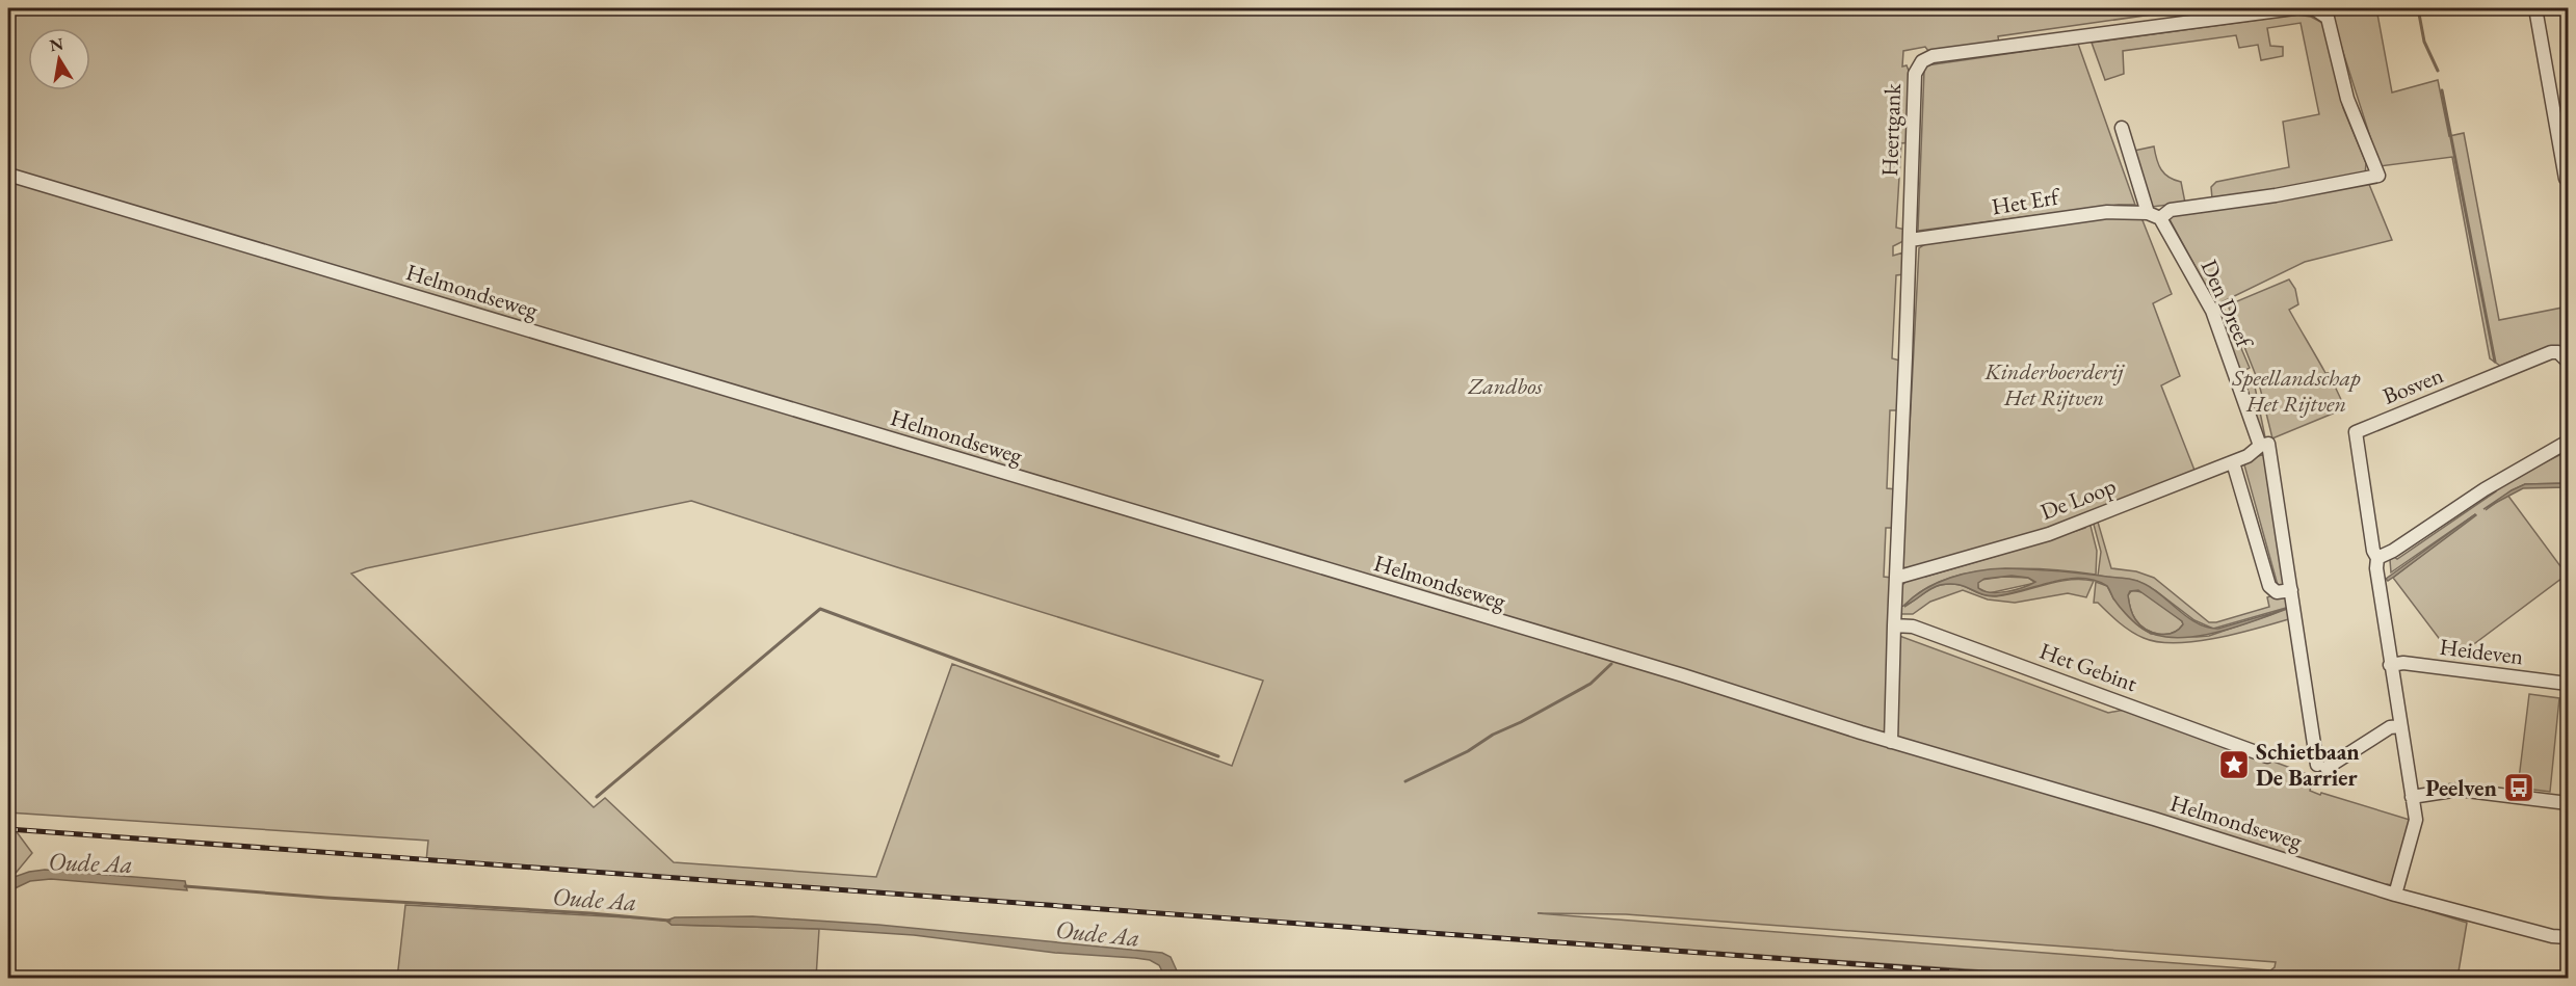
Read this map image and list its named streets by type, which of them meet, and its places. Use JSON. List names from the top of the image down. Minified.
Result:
{"streets":{"street":["Heertgank","Het Erf","Helmondseweg","Den Dreef","Bosven","De Loop","Heideven","Het Gebint"]},"crossings":[["Heertgank","Het Erf"],["Heertgank","De Loop"],["Het Erf","Den Dreef"],["Helmondseweg","Bosven"],["Den Dreef","Bosven"],["Den Dreef","De Loop"],["Bosven","Heideven"]],"water":["Oude Aa"],"parks":["Kinderboerderij Het Rijtven","Speellandschap Het Rijtven","Zandbos"],"places":{"place":["Schietbaan De Barrier"],"bus stop":["Peelven"]},"north":"top"}
